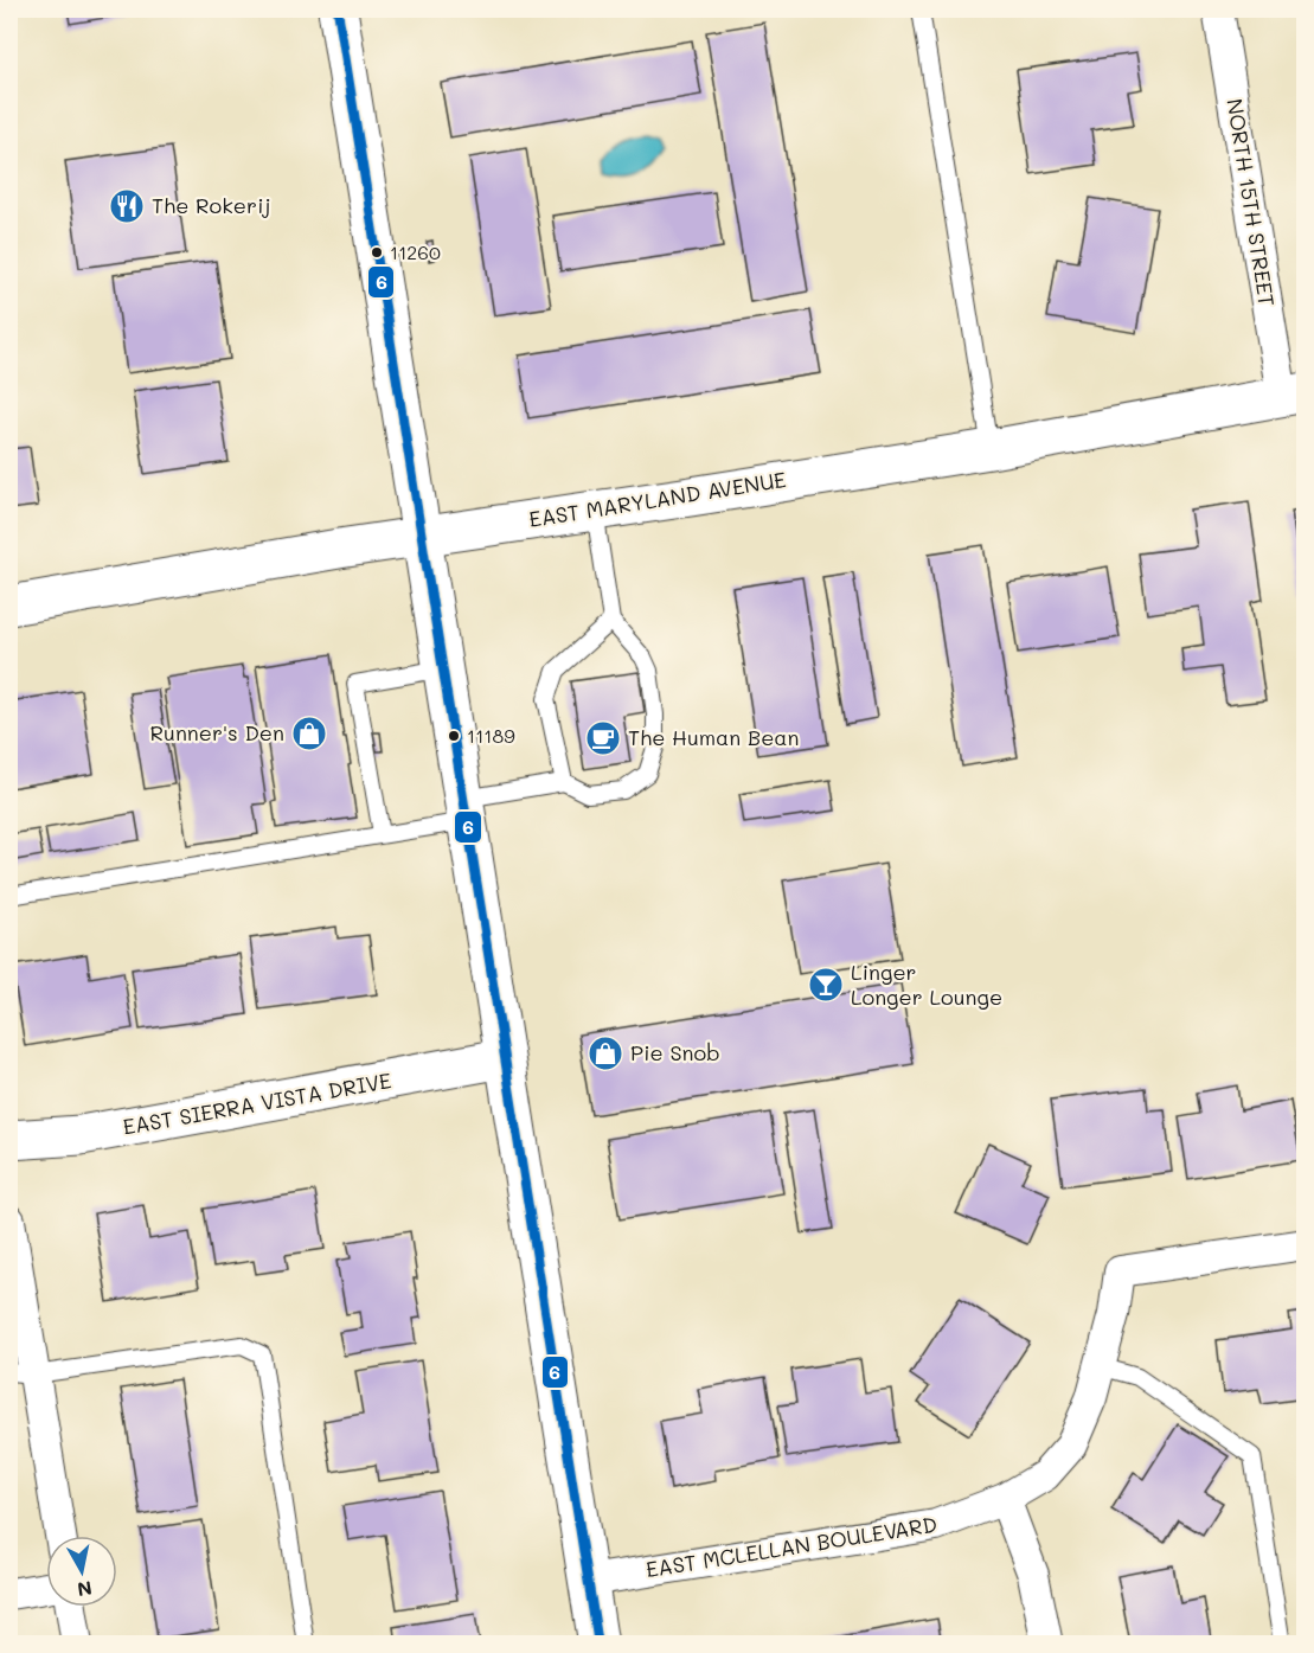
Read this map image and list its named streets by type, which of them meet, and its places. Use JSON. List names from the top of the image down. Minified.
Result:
{"streets":{"street":["NORTH 15TH STREET","EAST MARYLAND AVENUE","EAST SIERRA VISTA DRIVE","EAST MCLELLAN BOULEVARD"]},"crossings":[["NORTH 15TH STREET","EAST MARYLAND AVENUE"]],"places":{"restaurant":["The Rokerij"],"other":["11260","11189"],"shop":["Runner's Den","Pie Snob"],"cafe":["The Human Bean"],"bar":["Linger Longer Lounge"]},"lines":["transit line 6"],"north":"bottom"}
